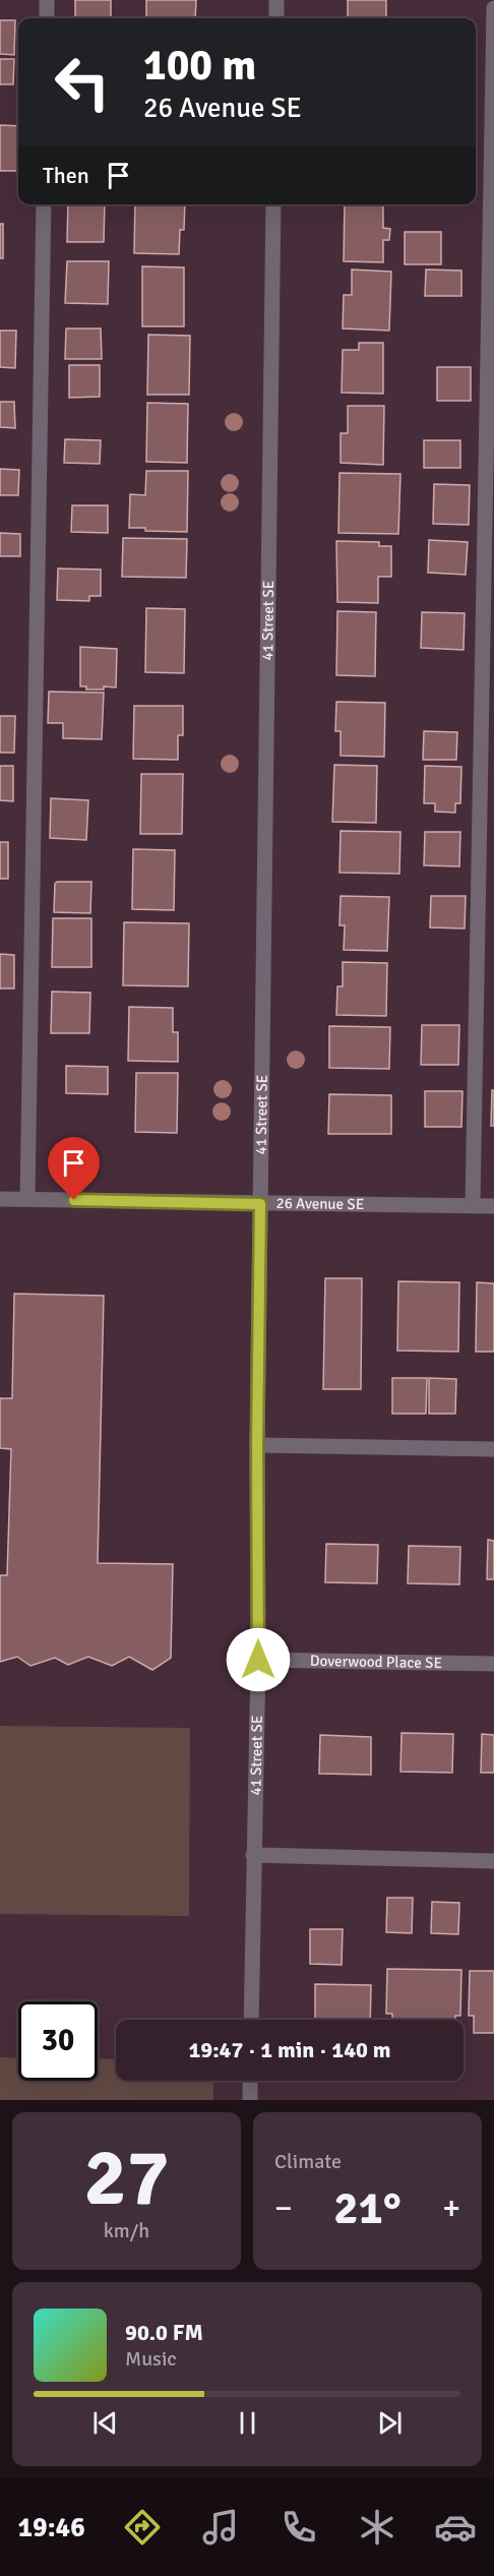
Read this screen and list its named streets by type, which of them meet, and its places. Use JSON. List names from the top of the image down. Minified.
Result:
{"streets":{"street":["41 Street SE","26 Avenue SE","Doverwood Place SE"]},"crossings":[["41 Street SE","26 Avenue SE"],["41 Street SE","Doverwood Place SE"]],"page":{"turn":["100 m","26 Avenue SE"],"then":"Then","limit":"30","trip":"19:47 · 1 min · 140 m","tile":[["27","km/h"],"Climate"],"heat":["−","21°","+"],"song":["90.0 FM","Music"],"tabs":"19:46"}}
